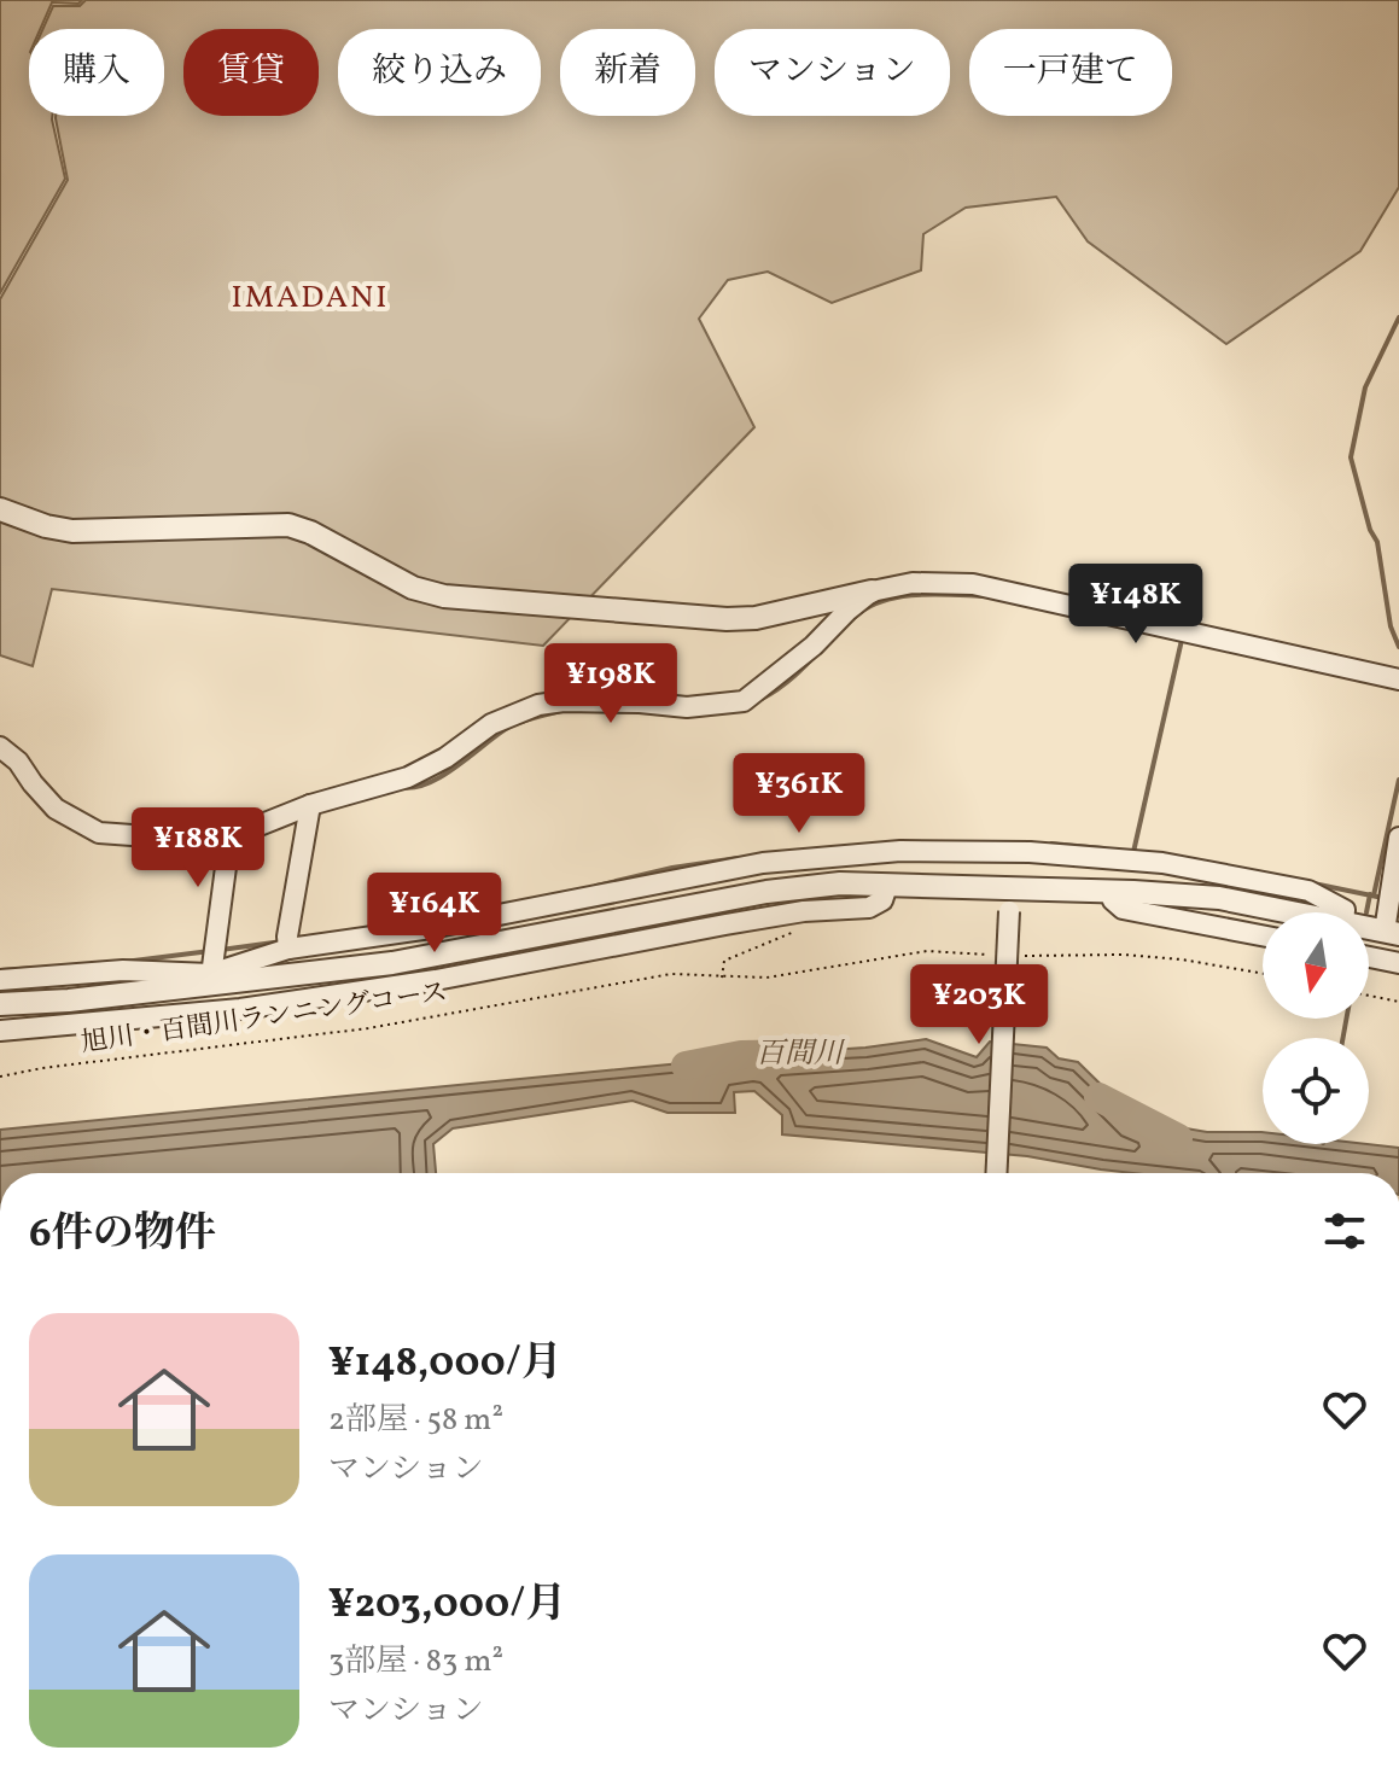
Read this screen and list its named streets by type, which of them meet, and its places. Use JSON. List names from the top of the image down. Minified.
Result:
{"streets":{"path":["旭川・百間川ランニングコース"]},"districts":["IMADANI"],"water":["百間川"],"north":"bottom","page":{"chip":["購入","賃貸","絞り込み","新着","マンション","一戸建て"],"price":["¥148K","¥198K","¥361K","¥188K","¥164K","¥203K"],"heading":"6件の物件","list":[{"name":"¥148,000/月","note":"2部屋 · 58 m² · マンション"},{"name":"¥203,000/月","note":"3部屋 · 83 m² · マンション"}]}}
